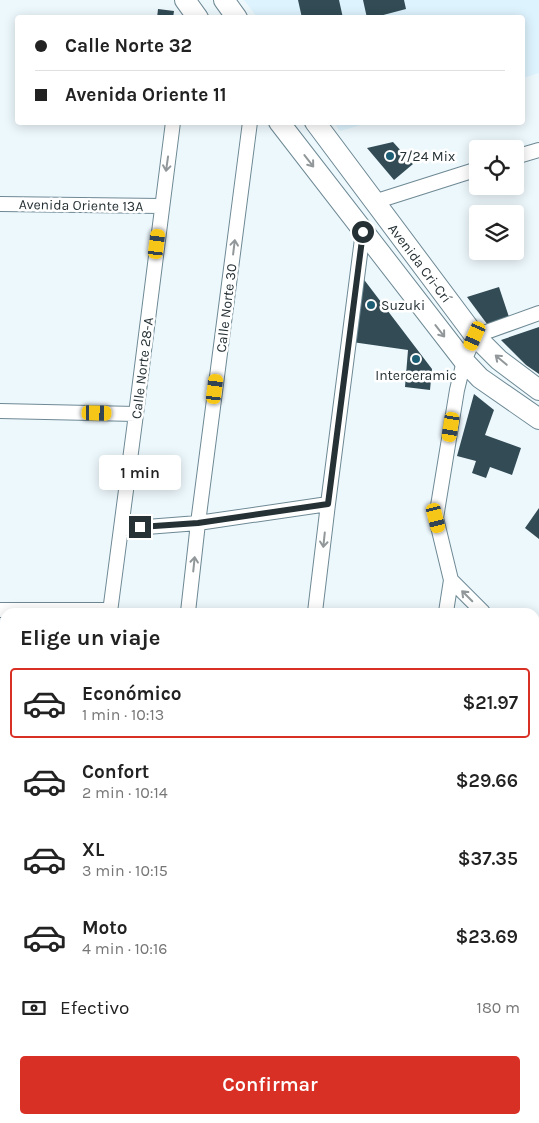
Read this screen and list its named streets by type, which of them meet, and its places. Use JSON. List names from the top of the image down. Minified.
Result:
{"streets":{"main road":["Avenida Cri-Crí"],"street":["Avenida Oriente 13A","Calle Norte 30","Calle Norte 28-A"]},"crossings":[["Avenida Oriente 13A","Calle Norte 28-A"]],"one_way":["Calle Norte 30"],"places":["7/24 Mix","Suzuki","Interceramic"],"page":{"banner":["Calle Norte 32","Avenida Oriente 11"],"bubble":"1 min","heading":"Elige un viaje","list":[{"name":"Económico","note":"1 min · 10:13","value":"$21.97"},{"name":"Confort","note":"2 min · 10:14","value":"$29.66"},{"name":"XL","note":"3 min · 10:15","value":"$37.35"},{"name":"Moto","note":"4 min · 10:16","value":"$23.69"}],"pay":["Efectivo","180 m"],"buttons":"Confirmar"}}
